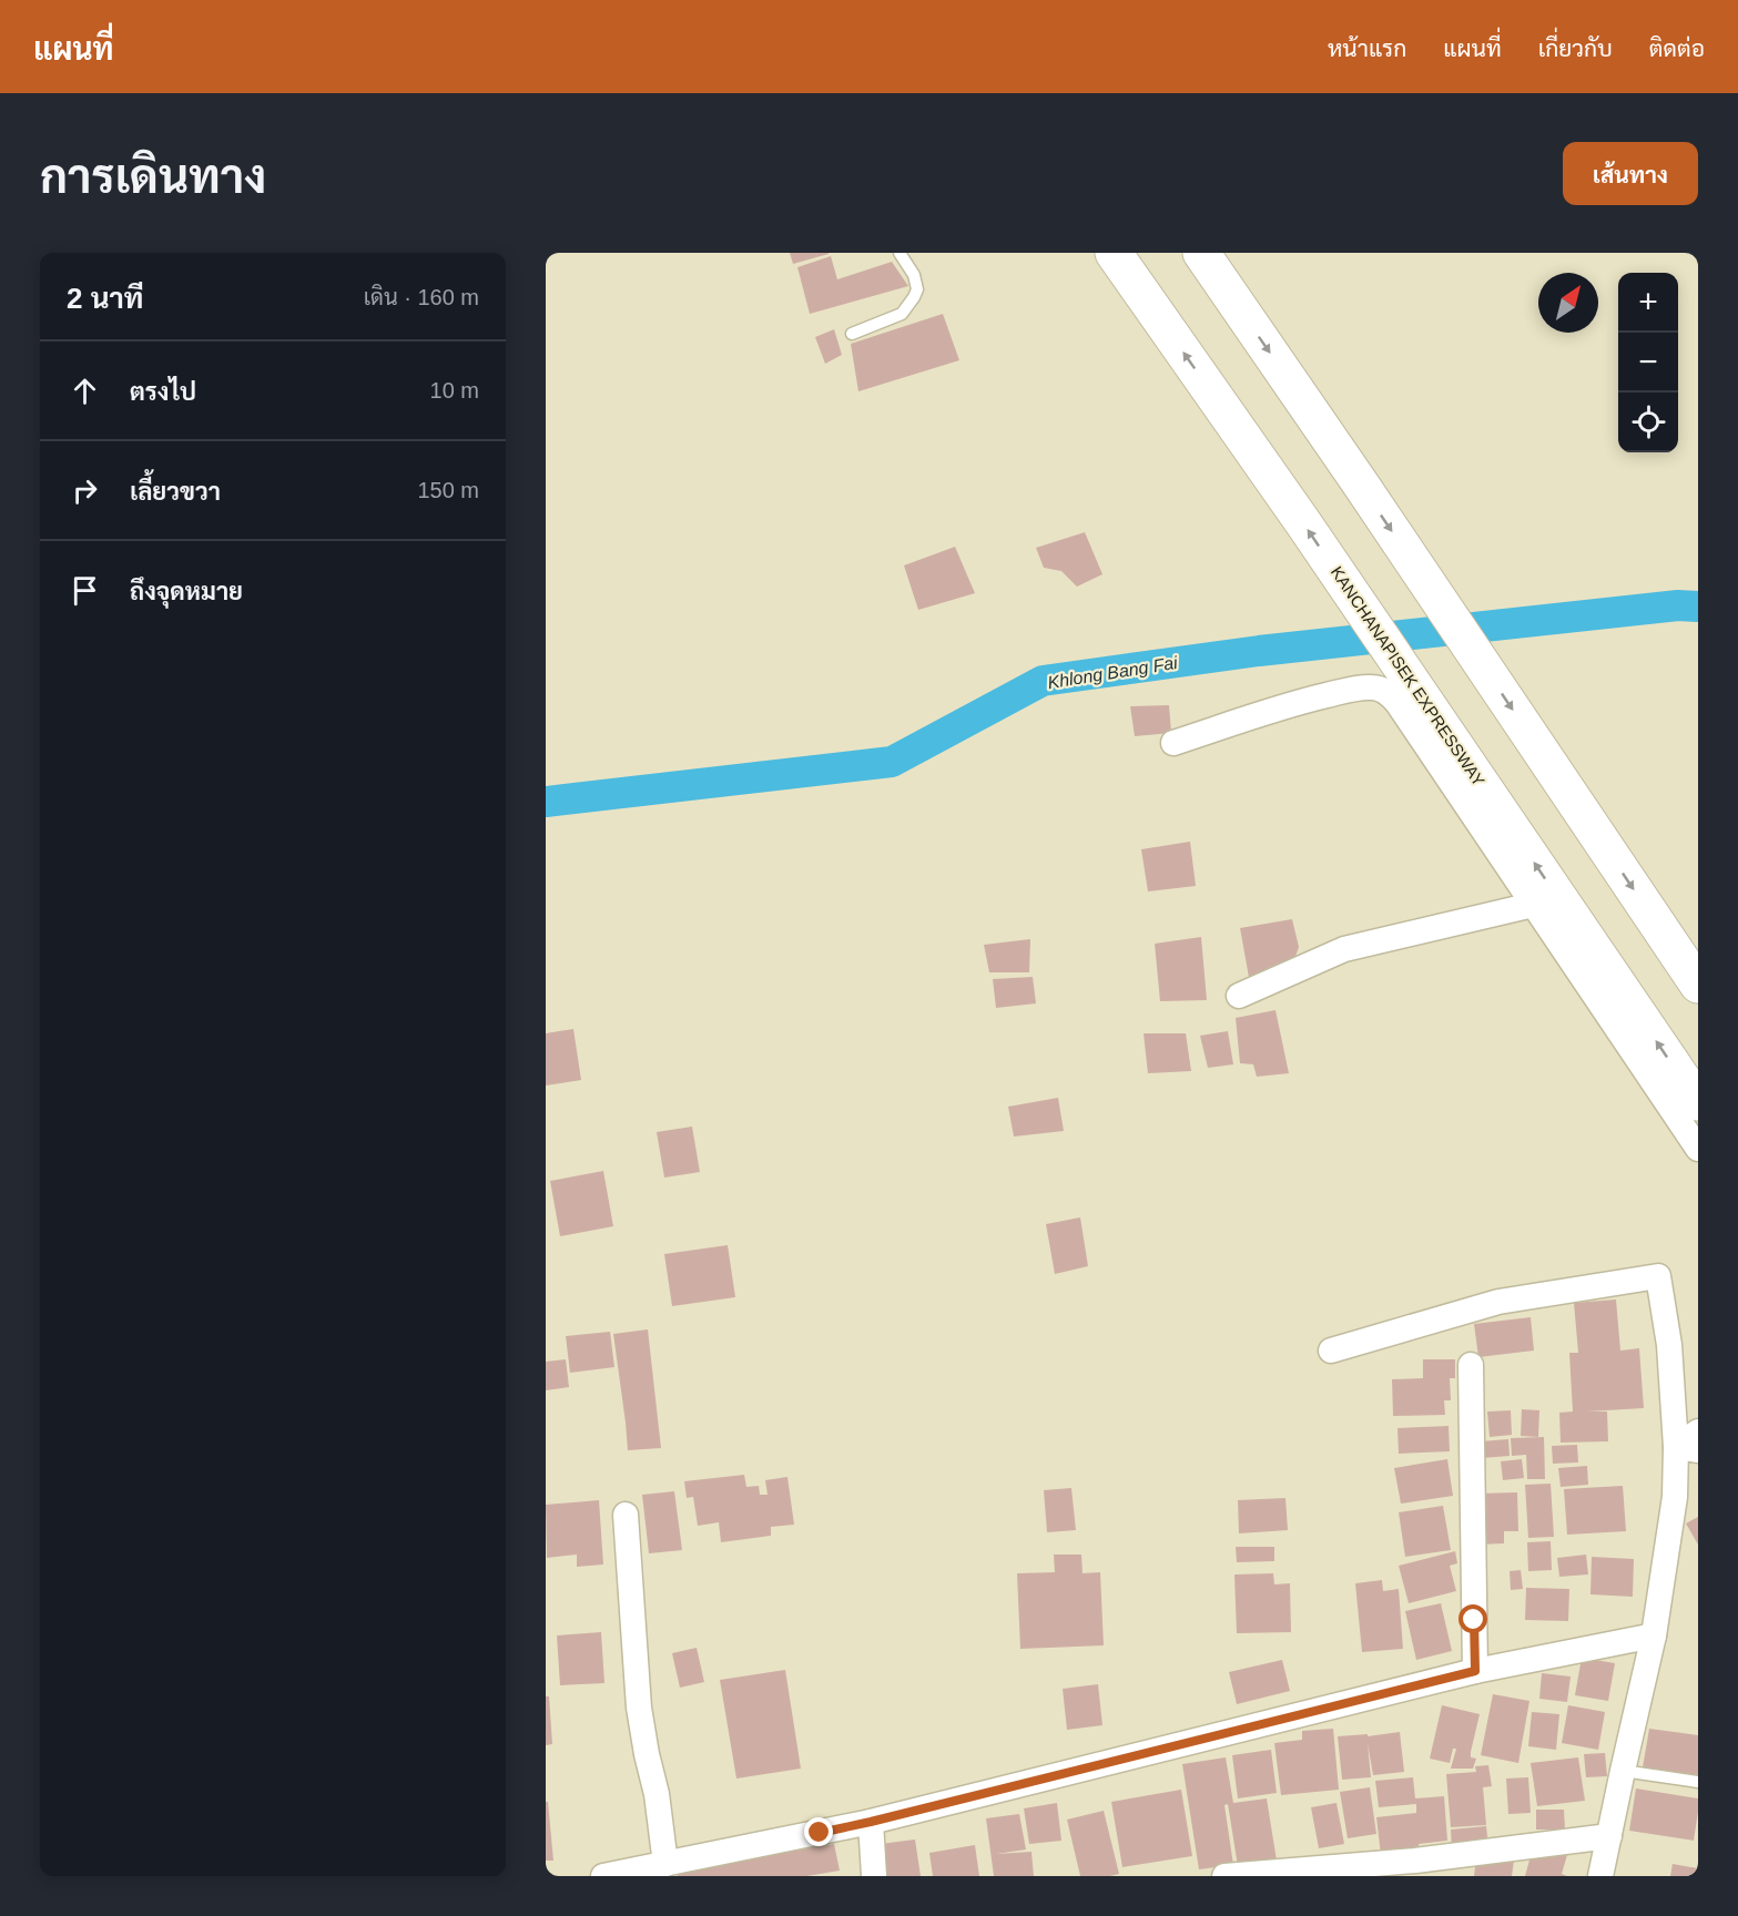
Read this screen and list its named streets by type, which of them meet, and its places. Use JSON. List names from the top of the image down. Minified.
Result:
{"streets":{"highway":["KANCHANAPISEK EXPRESSWAY"]},"water":["Khlong Bang Fai"],"north":"top right","page":{"header":"แผนที่","nav":["หน้าแรก","แผนที่","เกี่ยวกับ","ติดต่อ"],"buttons":"เส้นทาง","title":"การเดินทาง","heading":["2 นาที","เดิน · 160 m"],"map_buttons":["+","−"],"list":[["ตรงไป","10 m"],["เลี้ยวขวา","150 m"],"ถึงจุดหมาย"]}}
